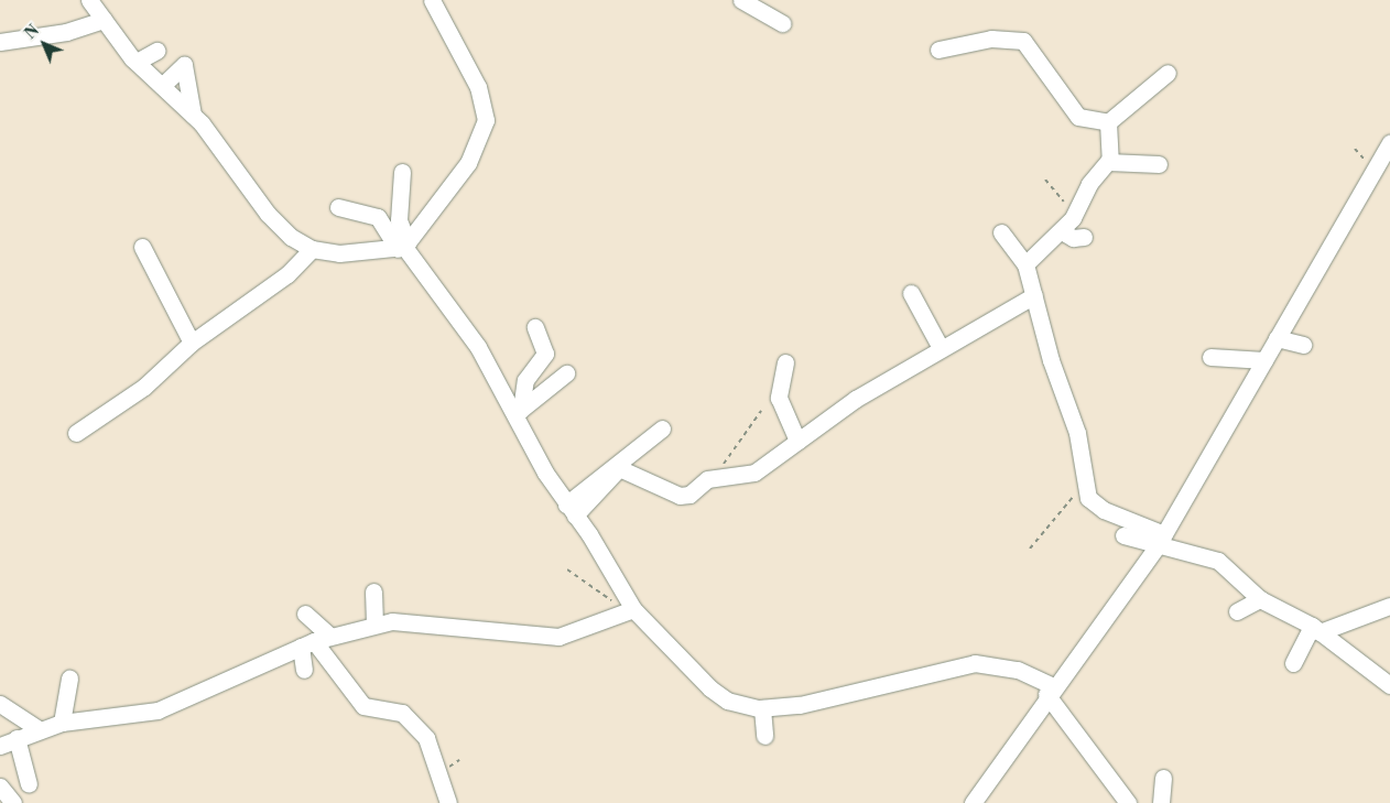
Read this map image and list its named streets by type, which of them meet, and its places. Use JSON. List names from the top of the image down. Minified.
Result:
{"north":"top left"}
